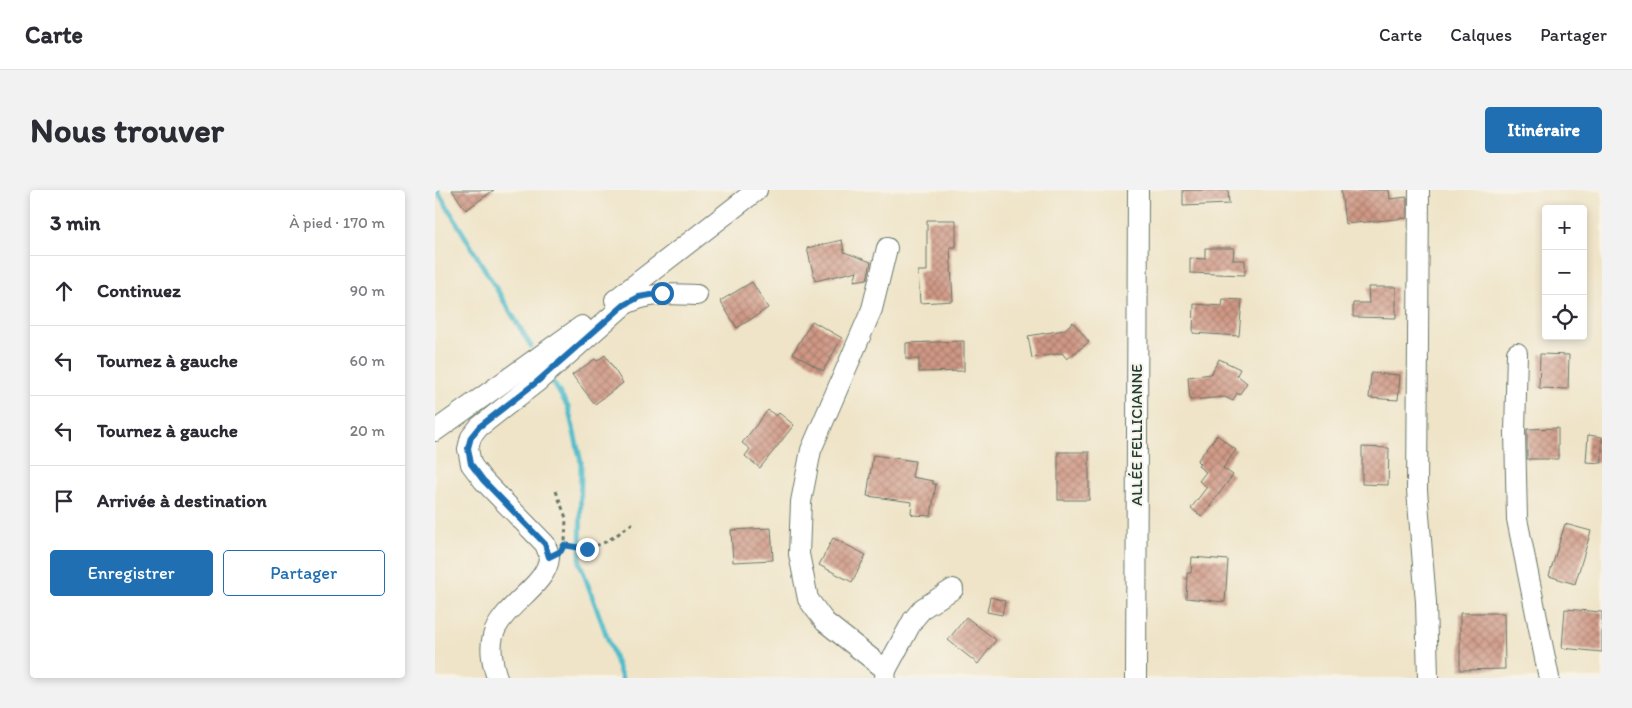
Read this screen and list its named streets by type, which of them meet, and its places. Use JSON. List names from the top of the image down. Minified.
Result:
{"streets":{"street":["ALLÉE FELLICIANNE"]},"page":{"header":"Carte","nav":["Carte","Calques","Partager"],"buttons":["Itinéraire",["Enregistrer","Partager"]],"title":"Nous trouver","heading":["3 min","À pied · 170 m"],"map_buttons":["+","−"],"list":[["Continuez","90 m"],["Tournez à gauche","60 m"],["Tournez à gauche","20 m"],"Arrivée à destination"]}}
